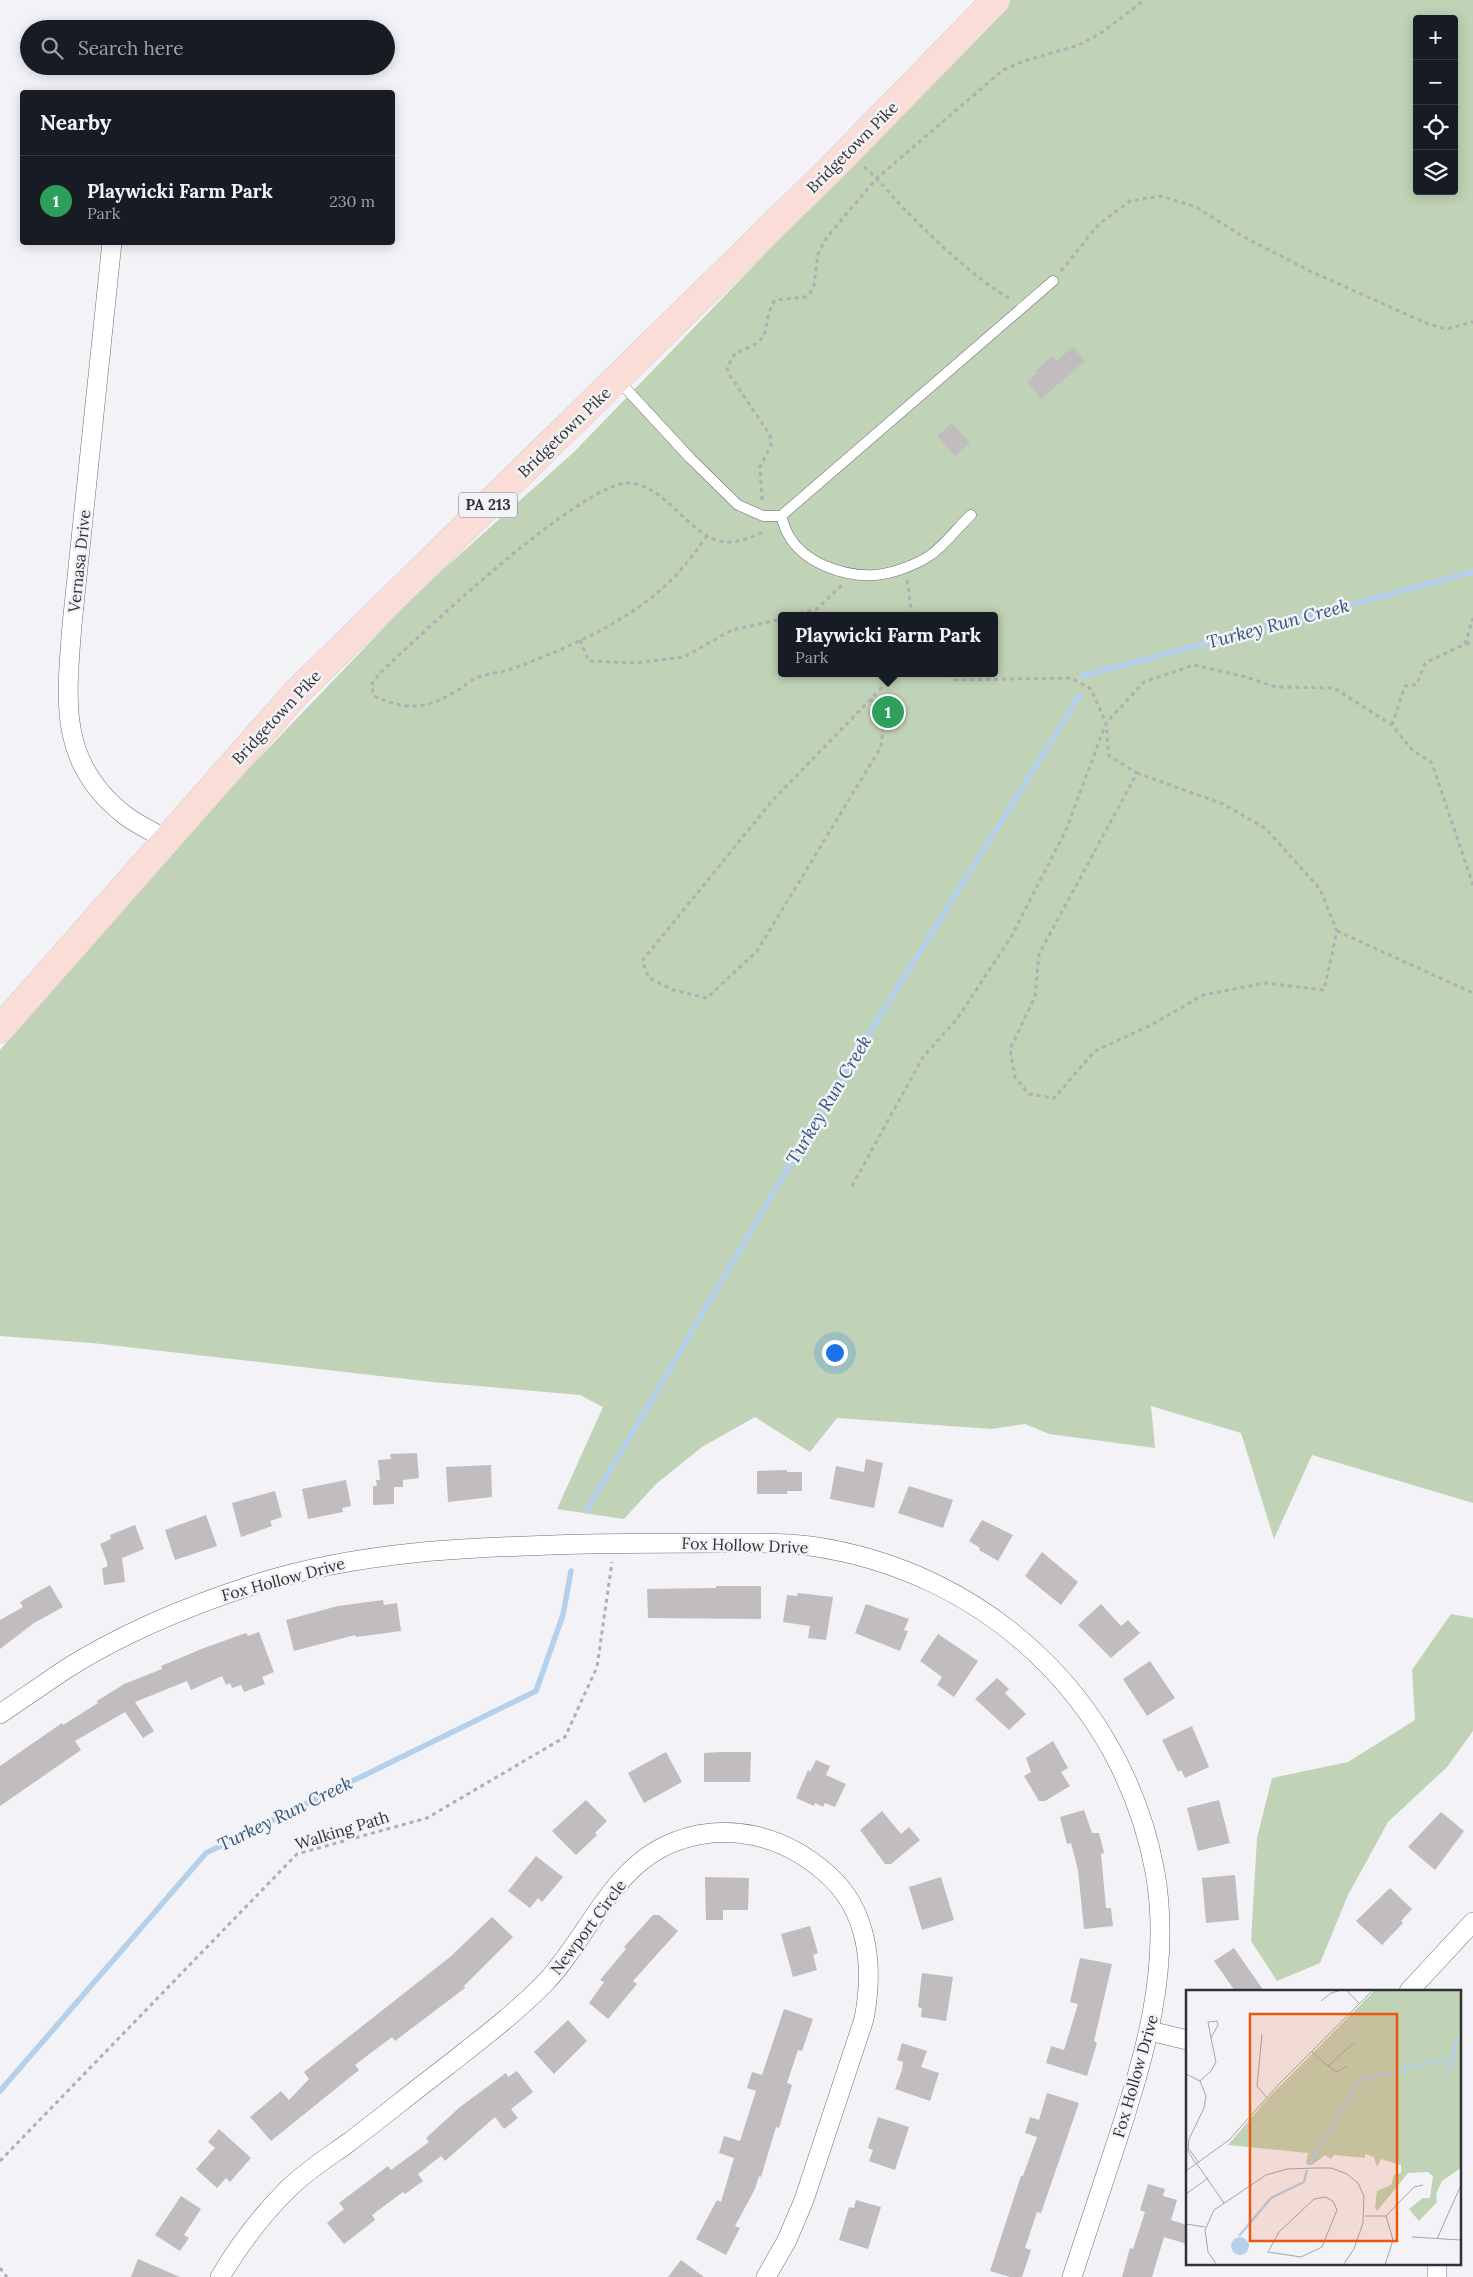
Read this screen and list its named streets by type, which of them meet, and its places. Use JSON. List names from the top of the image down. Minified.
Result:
{"streets":{"main road":["Bridgetown Pike","PA 213"],"street":["Vernasa Drive","Fox Hollow Drive","Newport Circle"],"path":["Walking Path"]},"crossings":[["Bridgetown Pike","Vernasa Drive"],["Fox Hollow Drive","Walking Path"]],"water":["Turkey Run Creek"],"page":{"map_buttons":["+","−"],"search":"Search here","heading":"Nearby","list":[{"mark":"1","name":"Playwicki Farm Park","note":"Park","value":"230 m"}],"popup":["Playwicki Farm Park","Park"],"pins":"1"}}
